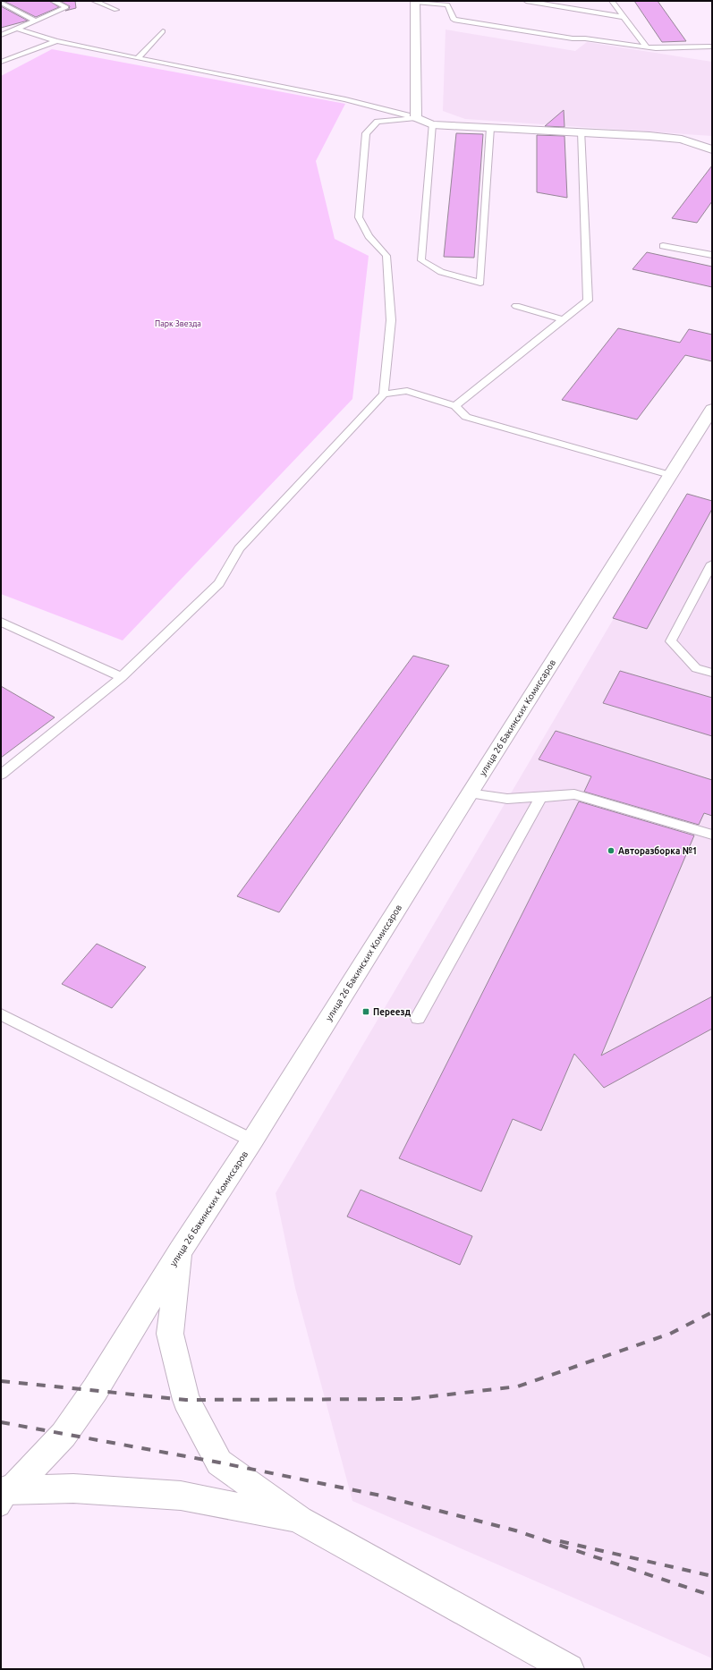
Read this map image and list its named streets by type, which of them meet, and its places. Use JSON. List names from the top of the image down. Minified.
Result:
{"streets":{"main road":["улица 26 Бакинских Комиссаров"]},"parks":["Парк Звезда"],"places":{"other":["Авторазборка №1"],"transit":["Переезд"]}}
